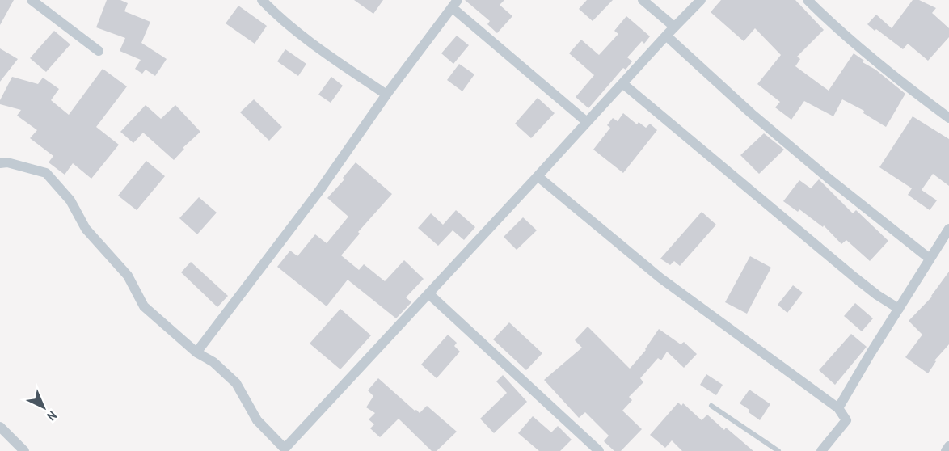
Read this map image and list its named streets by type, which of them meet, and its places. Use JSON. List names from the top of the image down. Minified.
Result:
{"north":"bottom right"}
